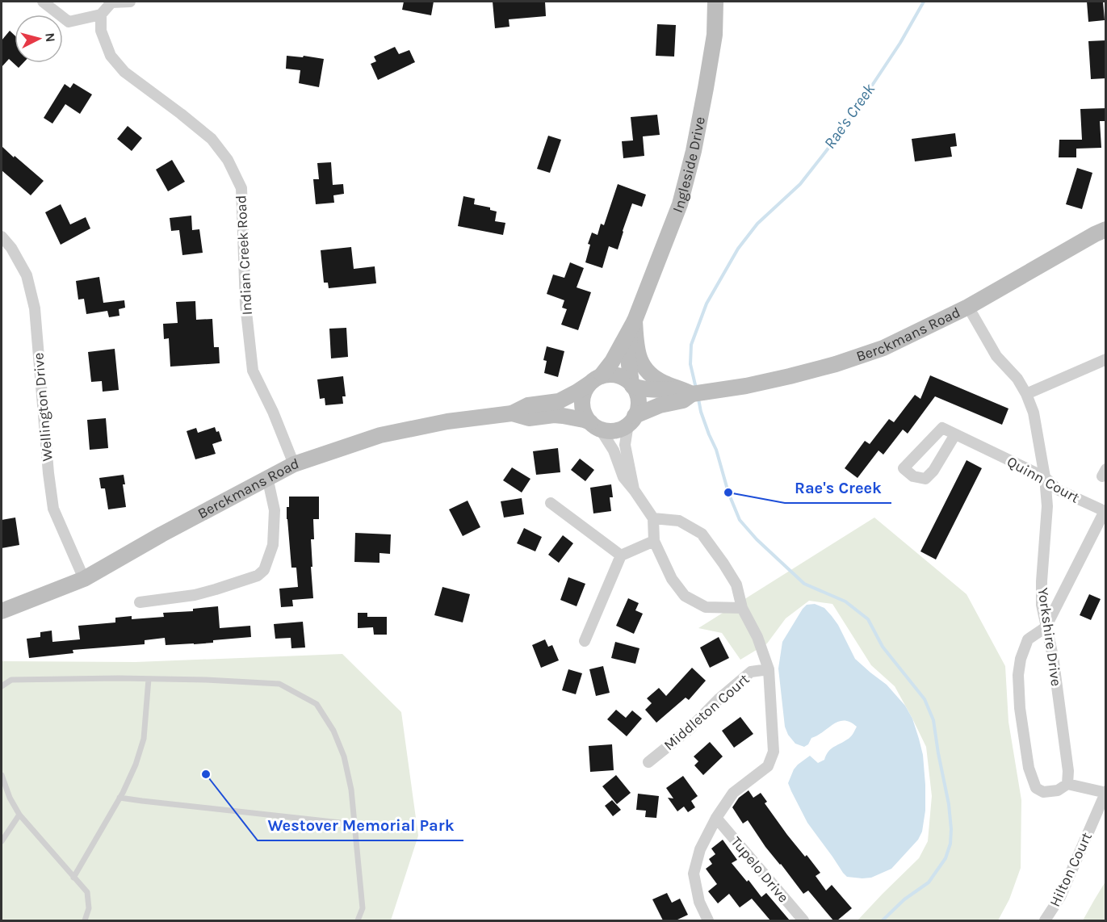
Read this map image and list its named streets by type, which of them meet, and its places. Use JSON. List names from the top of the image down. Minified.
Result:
{"streets":{"main road":["Ingleside Drive","Berckmans Road"],"street":["Indian Creek Road","Wellington Drive","Quinn Court","Yorkshire Drive","Middleton Court","Tupelo Drive","Hilton Court"]},"crossings":[["Ingleside Drive","Berckmans Road"],["Indian Creek Road","Berckmans Road"],["Berckmans Road","Wellington Drive"],["Berckmans Road","Yorkshire Drive"],["Quinn Court","Yorkshire Drive"]],"water":["Rae's Creek"],"places":["Rae's Creek","Westover Memorial Park"],"north":"right"}
